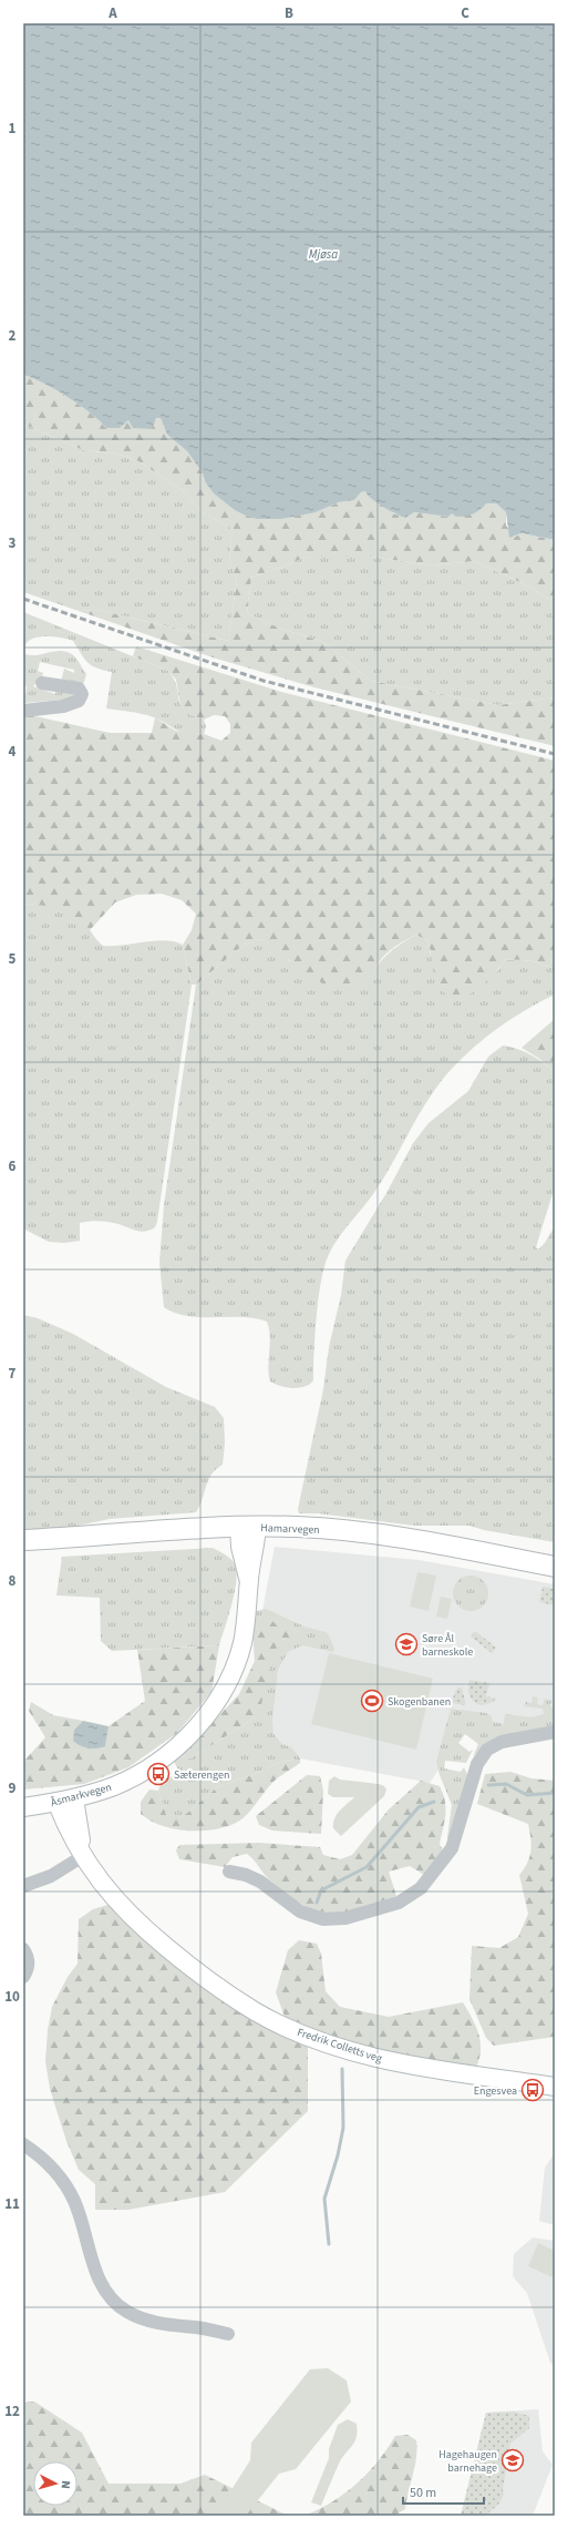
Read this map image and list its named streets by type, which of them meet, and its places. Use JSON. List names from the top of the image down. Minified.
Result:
{"streets":{"main road":["Hamarvegen"],"street":["Åsmarkvegen","Fredrik Colletts veg"]},"crossings":[["Hamarvegen","Åsmarkvegen"],["Åsmarkvegen","Fredrik Colletts veg"]],"water":["Mjøsa"],"places":{"school or university":["Søre Ål barneskole","Hagehaugen barnehage"],"sports":["Skogenbanen"],"bus stop":["Sæterengen","Engesvea"]},"scale_bar":"50 m","north":"right","grid":{"columns":["A","B","C"],"rows":["1","2","3","4","5","6","7","8","9","10","11","12"]}}
